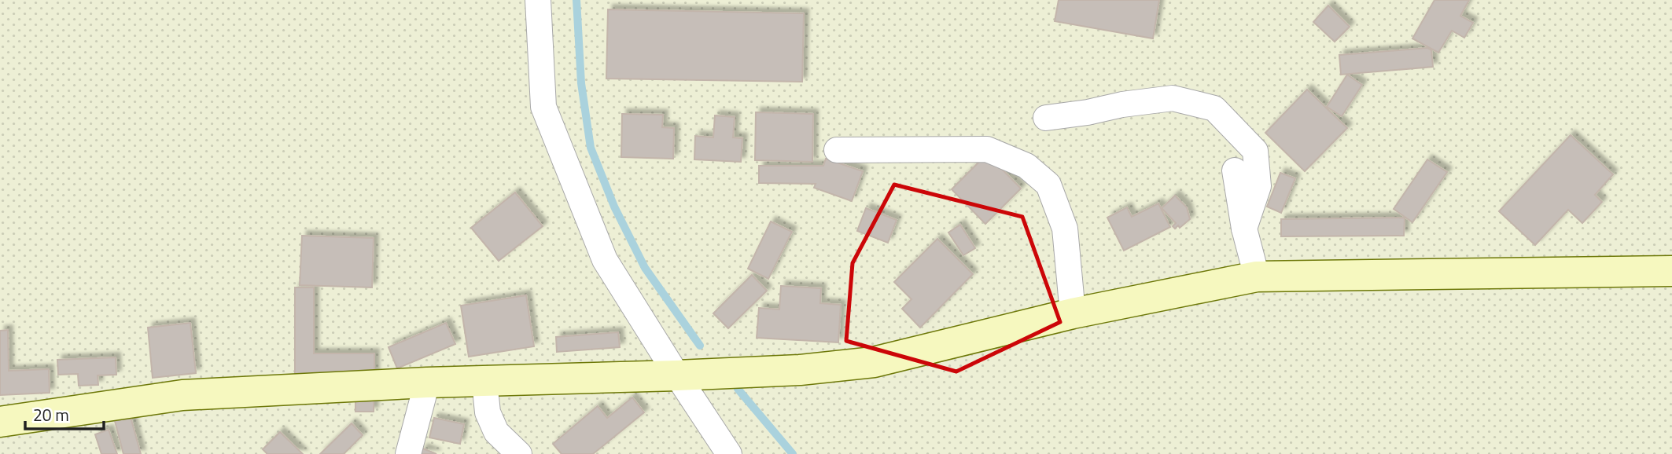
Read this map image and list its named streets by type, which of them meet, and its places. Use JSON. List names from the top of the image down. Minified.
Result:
{"scale_bar":"20 m"}
